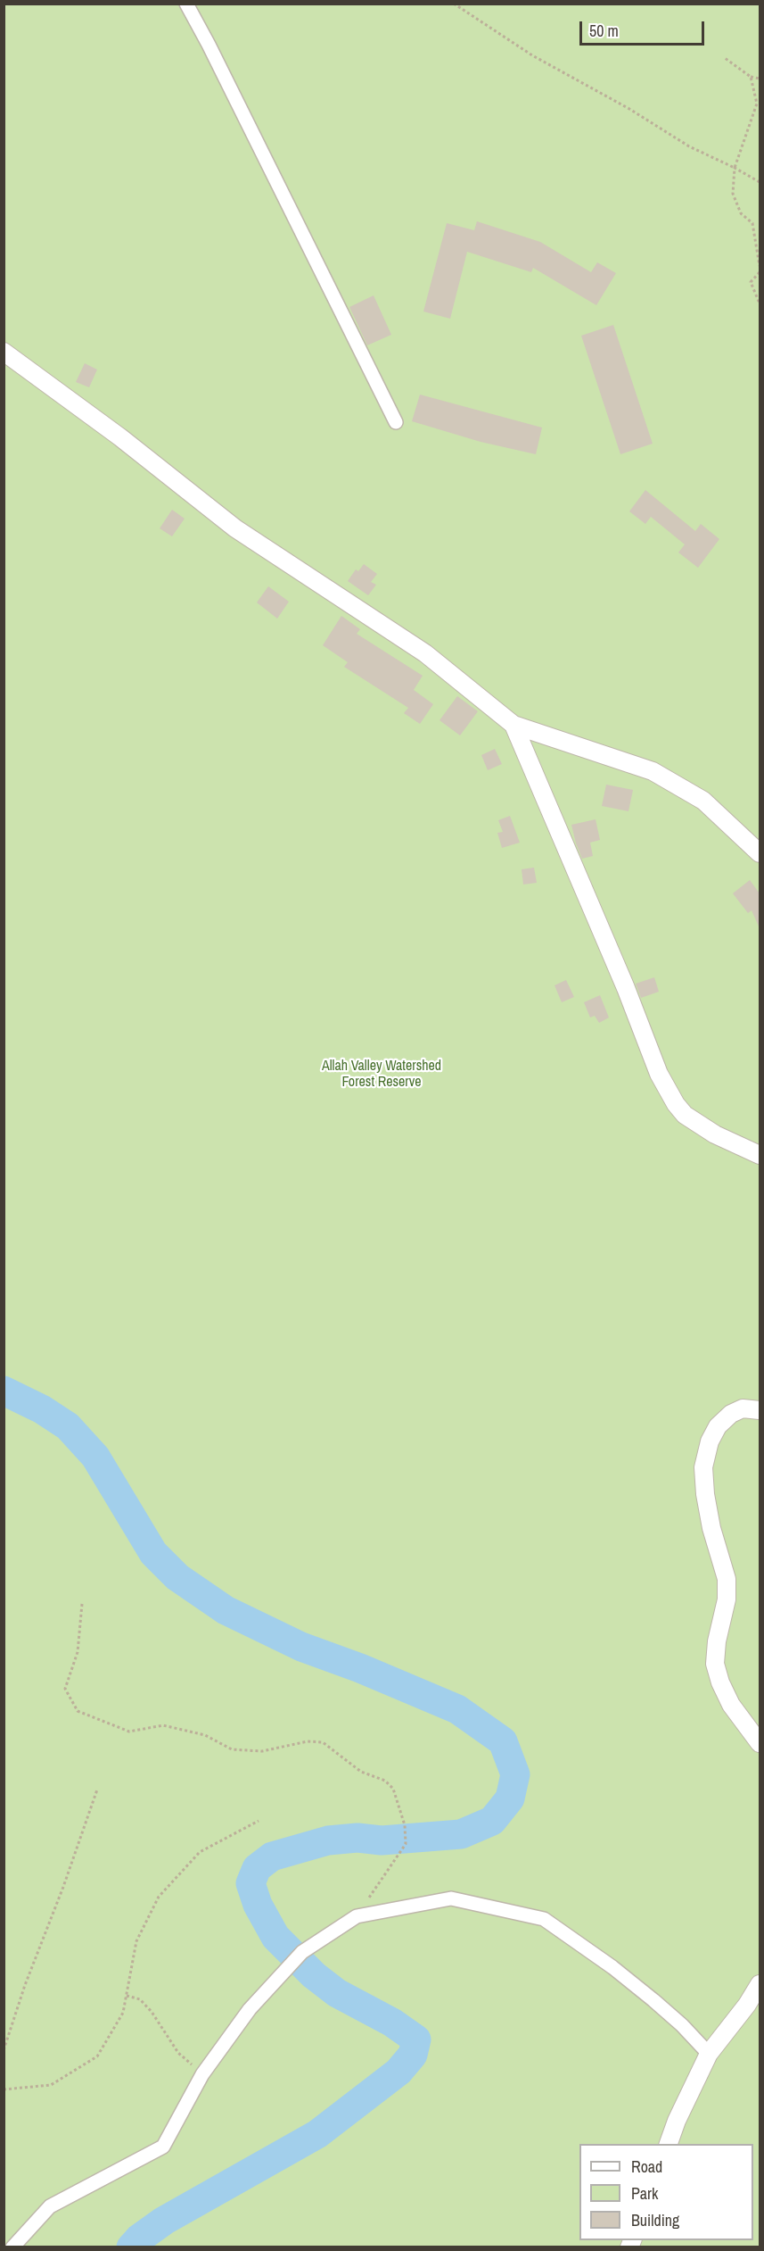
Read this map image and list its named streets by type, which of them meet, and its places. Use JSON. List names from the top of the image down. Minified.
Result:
{"parks":["Allah Valley Watershed Forest Reserve"],"legend":["Road","Park","Building"],"scale_bar":"50 m"}
